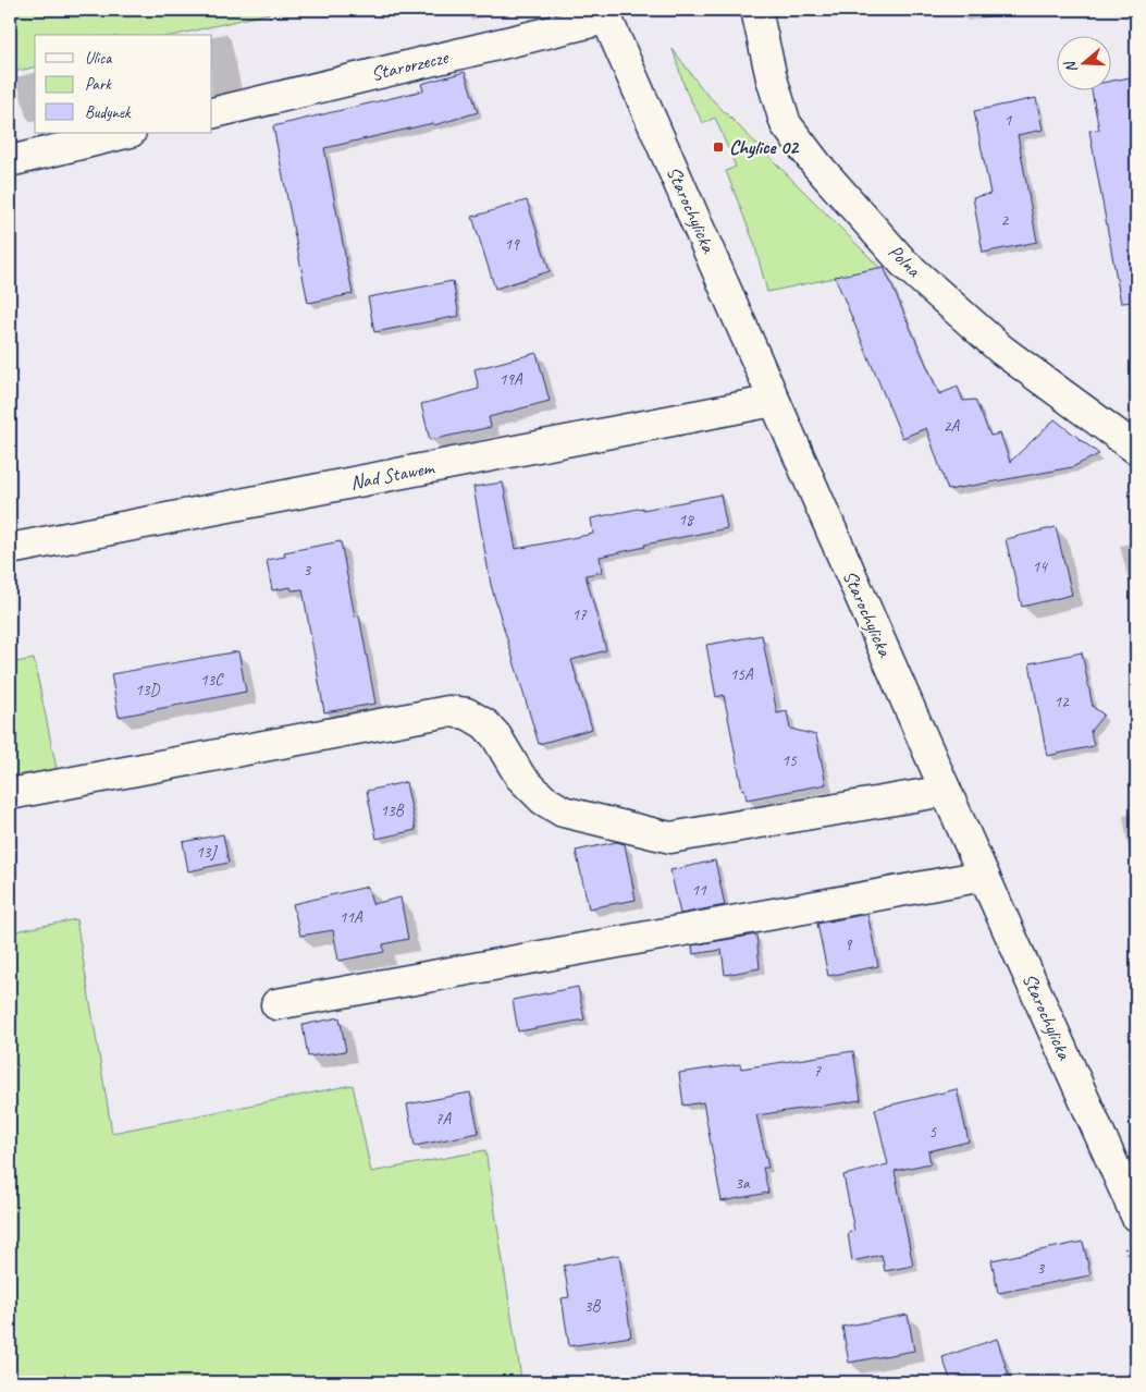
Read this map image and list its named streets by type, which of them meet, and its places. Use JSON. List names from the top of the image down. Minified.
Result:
{"streets":{"street":["Starorzecze","Starochylicka","Polna","Nad Stawem"]},"crossings":[["Starorzecze","Starochylicka"],["Starochylicka","Nad Stawem"]],"places":{"transit":["Chylice 02"]},"house_numbers":["1","2","19","19A","2A","18","14","3","17","15A","13C","13D","12","15","13B","13J","11","11A","9","7","7A","5","3a","3","3B"],"legend":["Ulica","Park","Budynek"],"north":"left"}
